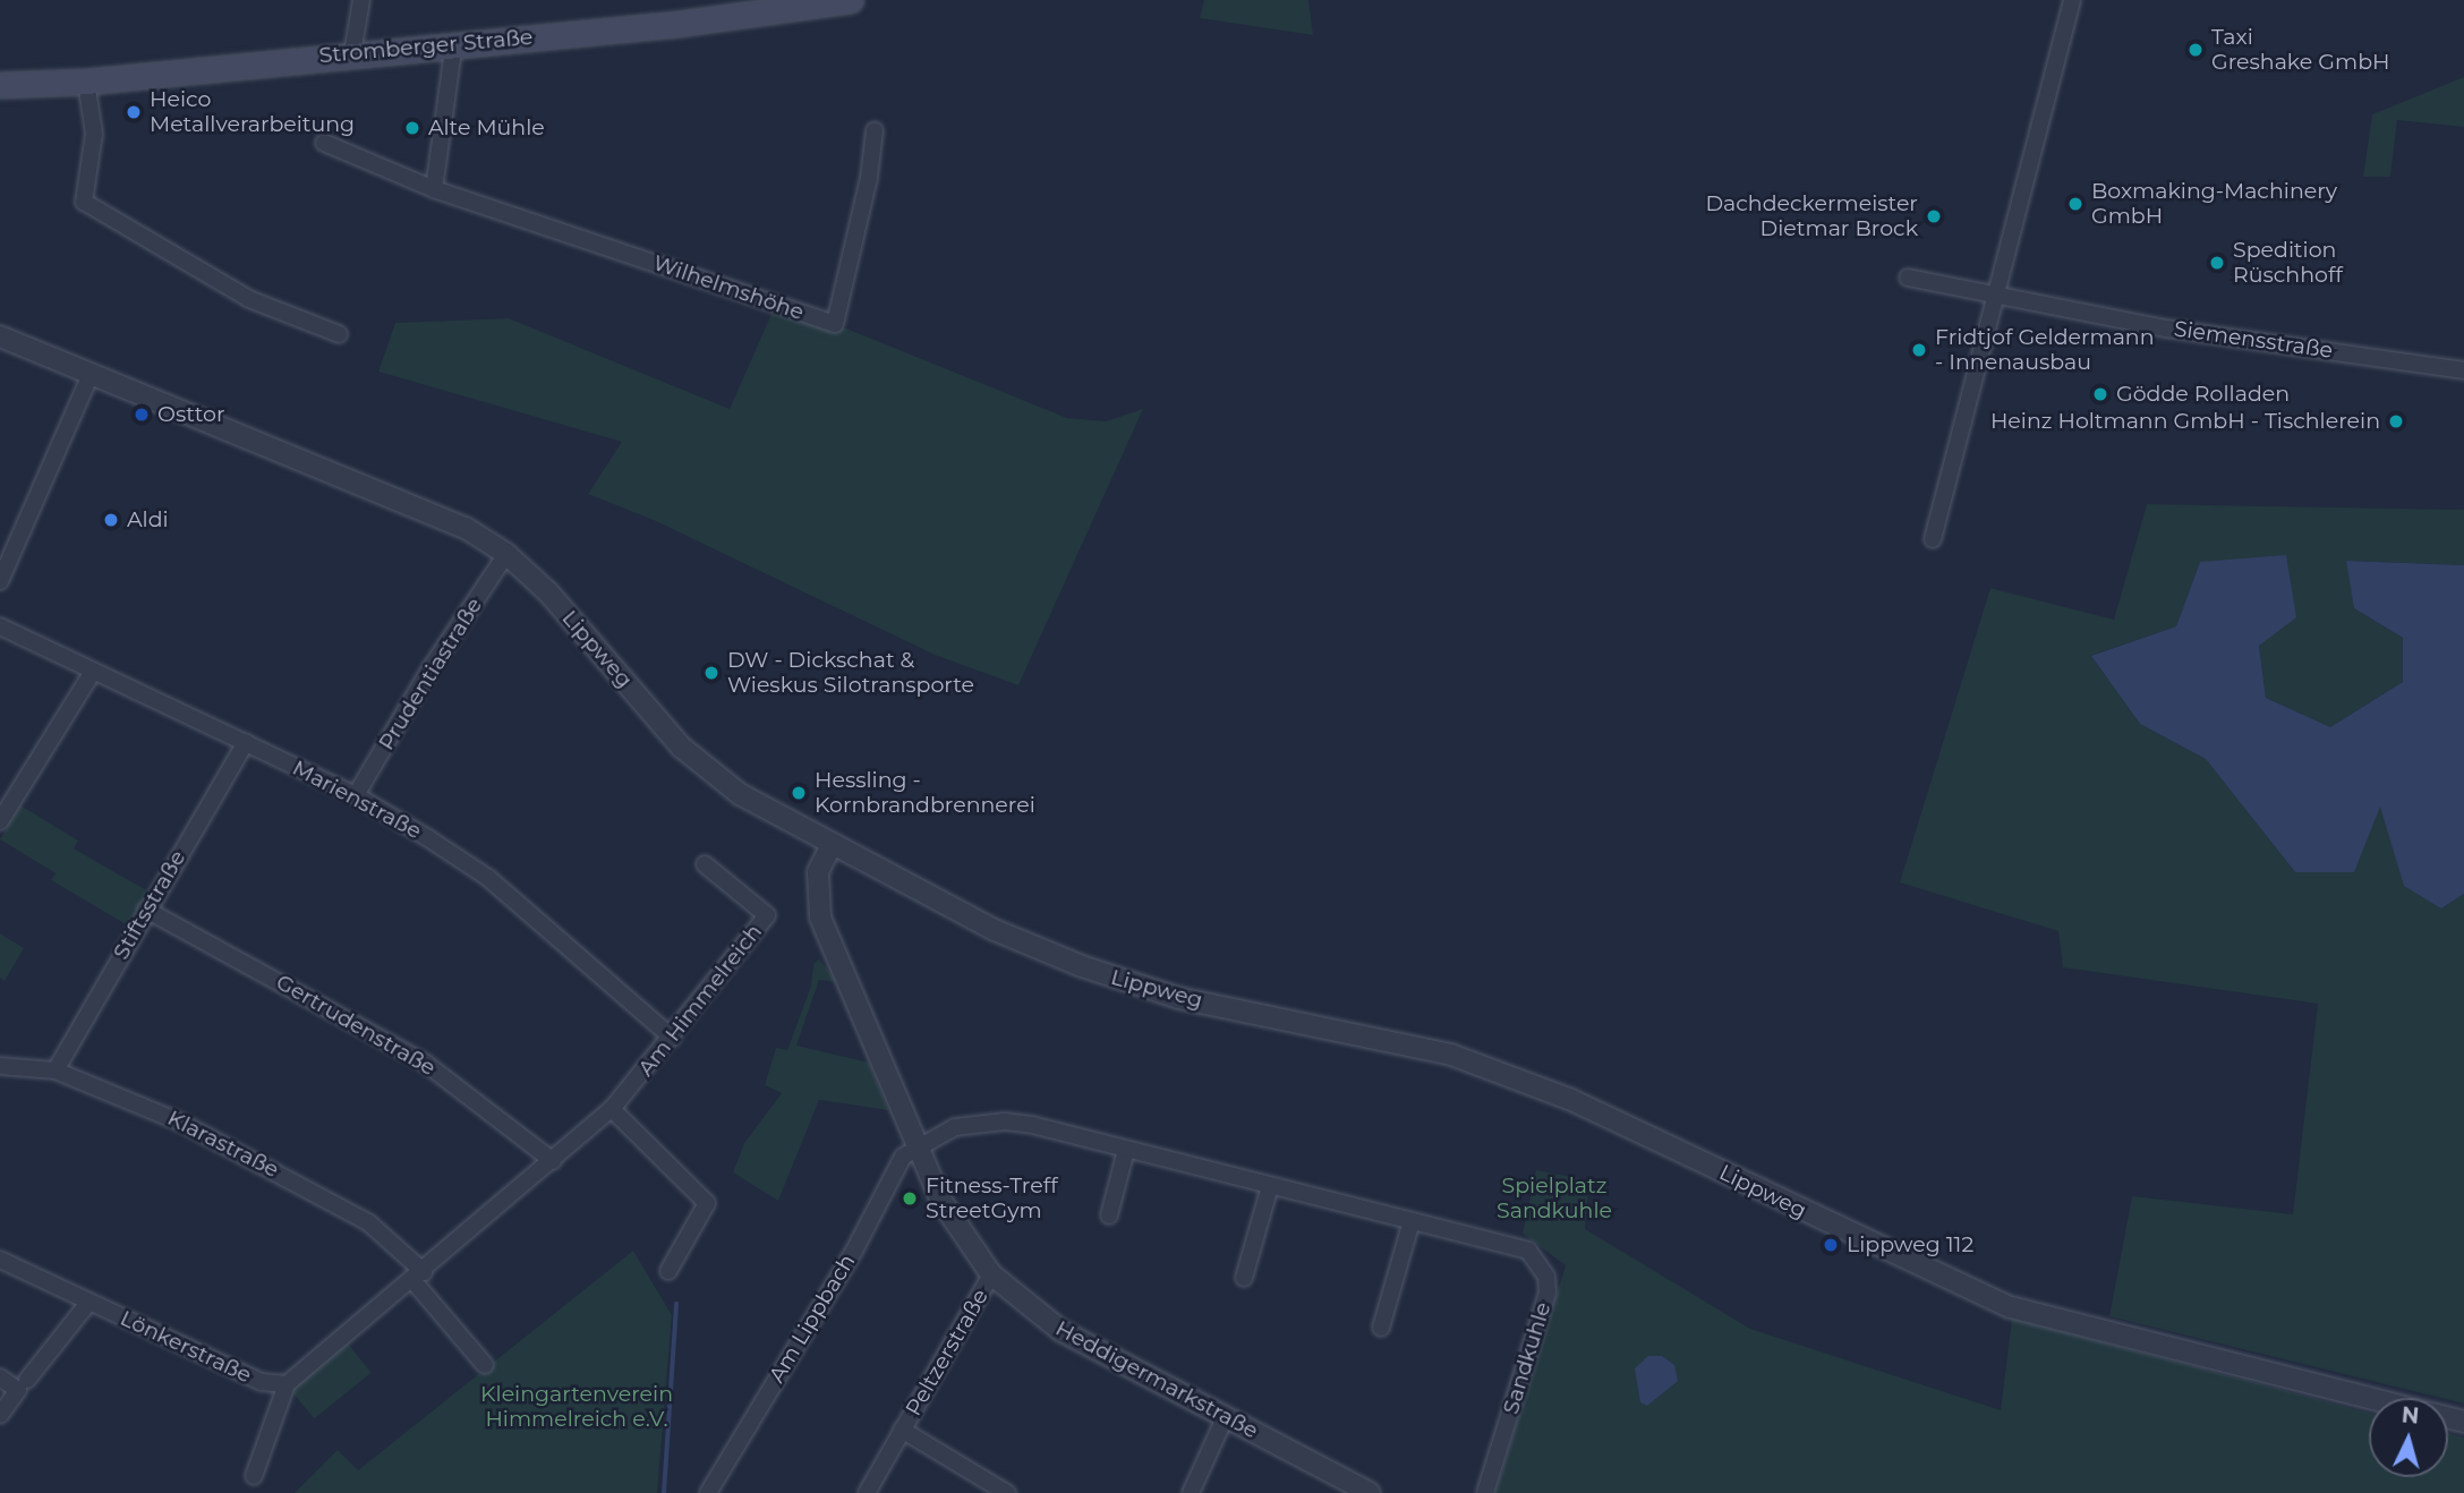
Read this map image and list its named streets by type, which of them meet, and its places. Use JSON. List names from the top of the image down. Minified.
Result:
{"streets":{"main road":["Stromberger Straße"],"street":["Wilhelmshöhe","Siemensstraße","Lippweg","Prudentiastraße","Marienstraße","Stiftsstraße","Am Himmelreich","Gertrudenstraße","Klarastraße","Am Lippbach","Lönkerstraße","Peltzerstraße","Sandkuhle","Heddigermarkstraße"]},"crossings":[["Lippweg","Prudentiastraße"],["Lippweg","Heddigermarkstraße"],["Prudentiastraße","Marienstraße"],["Marienstraße","Stiftsstraße"],["Marienstraße","Am Himmelreich"],["Stiftsstraße","Gertrudenstraße"],["Stiftsstraße","Klarastraße"],["Am Himmelreich","Gertrudenstraße"],["Am Himmelreich","Klarastraße"],["Am Himmelreich","Lönkerstraße"],["Am Lippbach","Sandkuhle"],["Am Lippbach","Heddigermarkstraße"],["Peltzerstraße","Heddigermarkstraße"],["Sandkuhle","Heddigermarkstraße"]],"parks":["Spielplatz Sandkuhle","Kleingartenverein Himmelreich e.V."],"places":["Taxi Greshake GmbH","Heico Metallverarbeitung","Alte Mühle","Boxmaking-Machinery GmbH","Dachdeckermeister Dietmar Brock","Spedition Rüschhoff","Fridtjof Geldermann - Innenausbau","Gödde Rolladen","Osttor","Heinz Holtmann GmbH - Tischlerein","Aldi","DW - Dickschat & Wieskus Silotransporte","Hessling - Kornbrandbrennerei","Fitness-Treff StreetGym","Lippweg 112"],"north":"top"}
